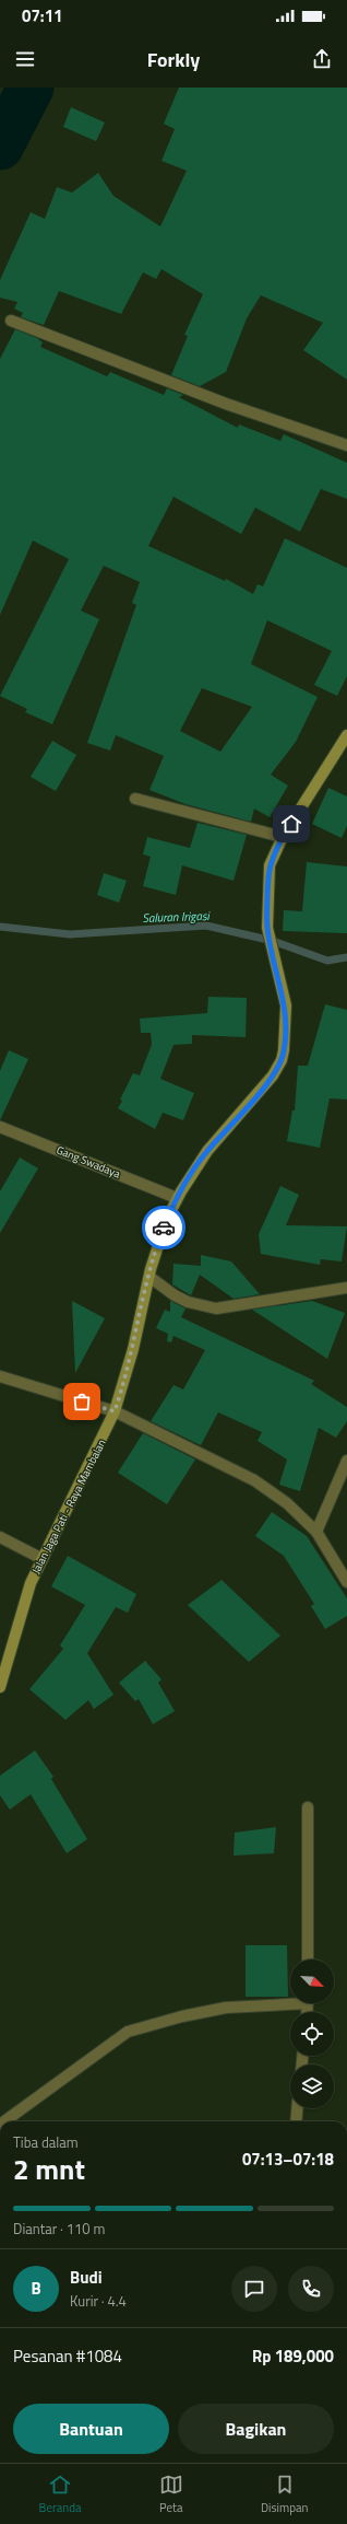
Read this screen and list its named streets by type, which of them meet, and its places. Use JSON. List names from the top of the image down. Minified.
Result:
{"streets":{"street":["Gang Swadaya","Jalan Jaga Pati - Raya Mambalan"]},"crossings":[["Gang Swadaya","Jalan Jaga Pati - Raya Mambalan"]],"water":["Saluran Irigasi"],"north":"bottom right","page":{"status":"07:11","header":"Forkly","heading":["2 mnt","Tiba dalam","07:13–07:18"],"panel":["Budi","Kurir · 4.4","Pesanan #1084","Rp 189,000"],"bar":"Diantar · 110 m","round":"B","buttons":["Bantuan","Bagikan"],"tabs":["Beranda","Peta","Disimpan"]}}
